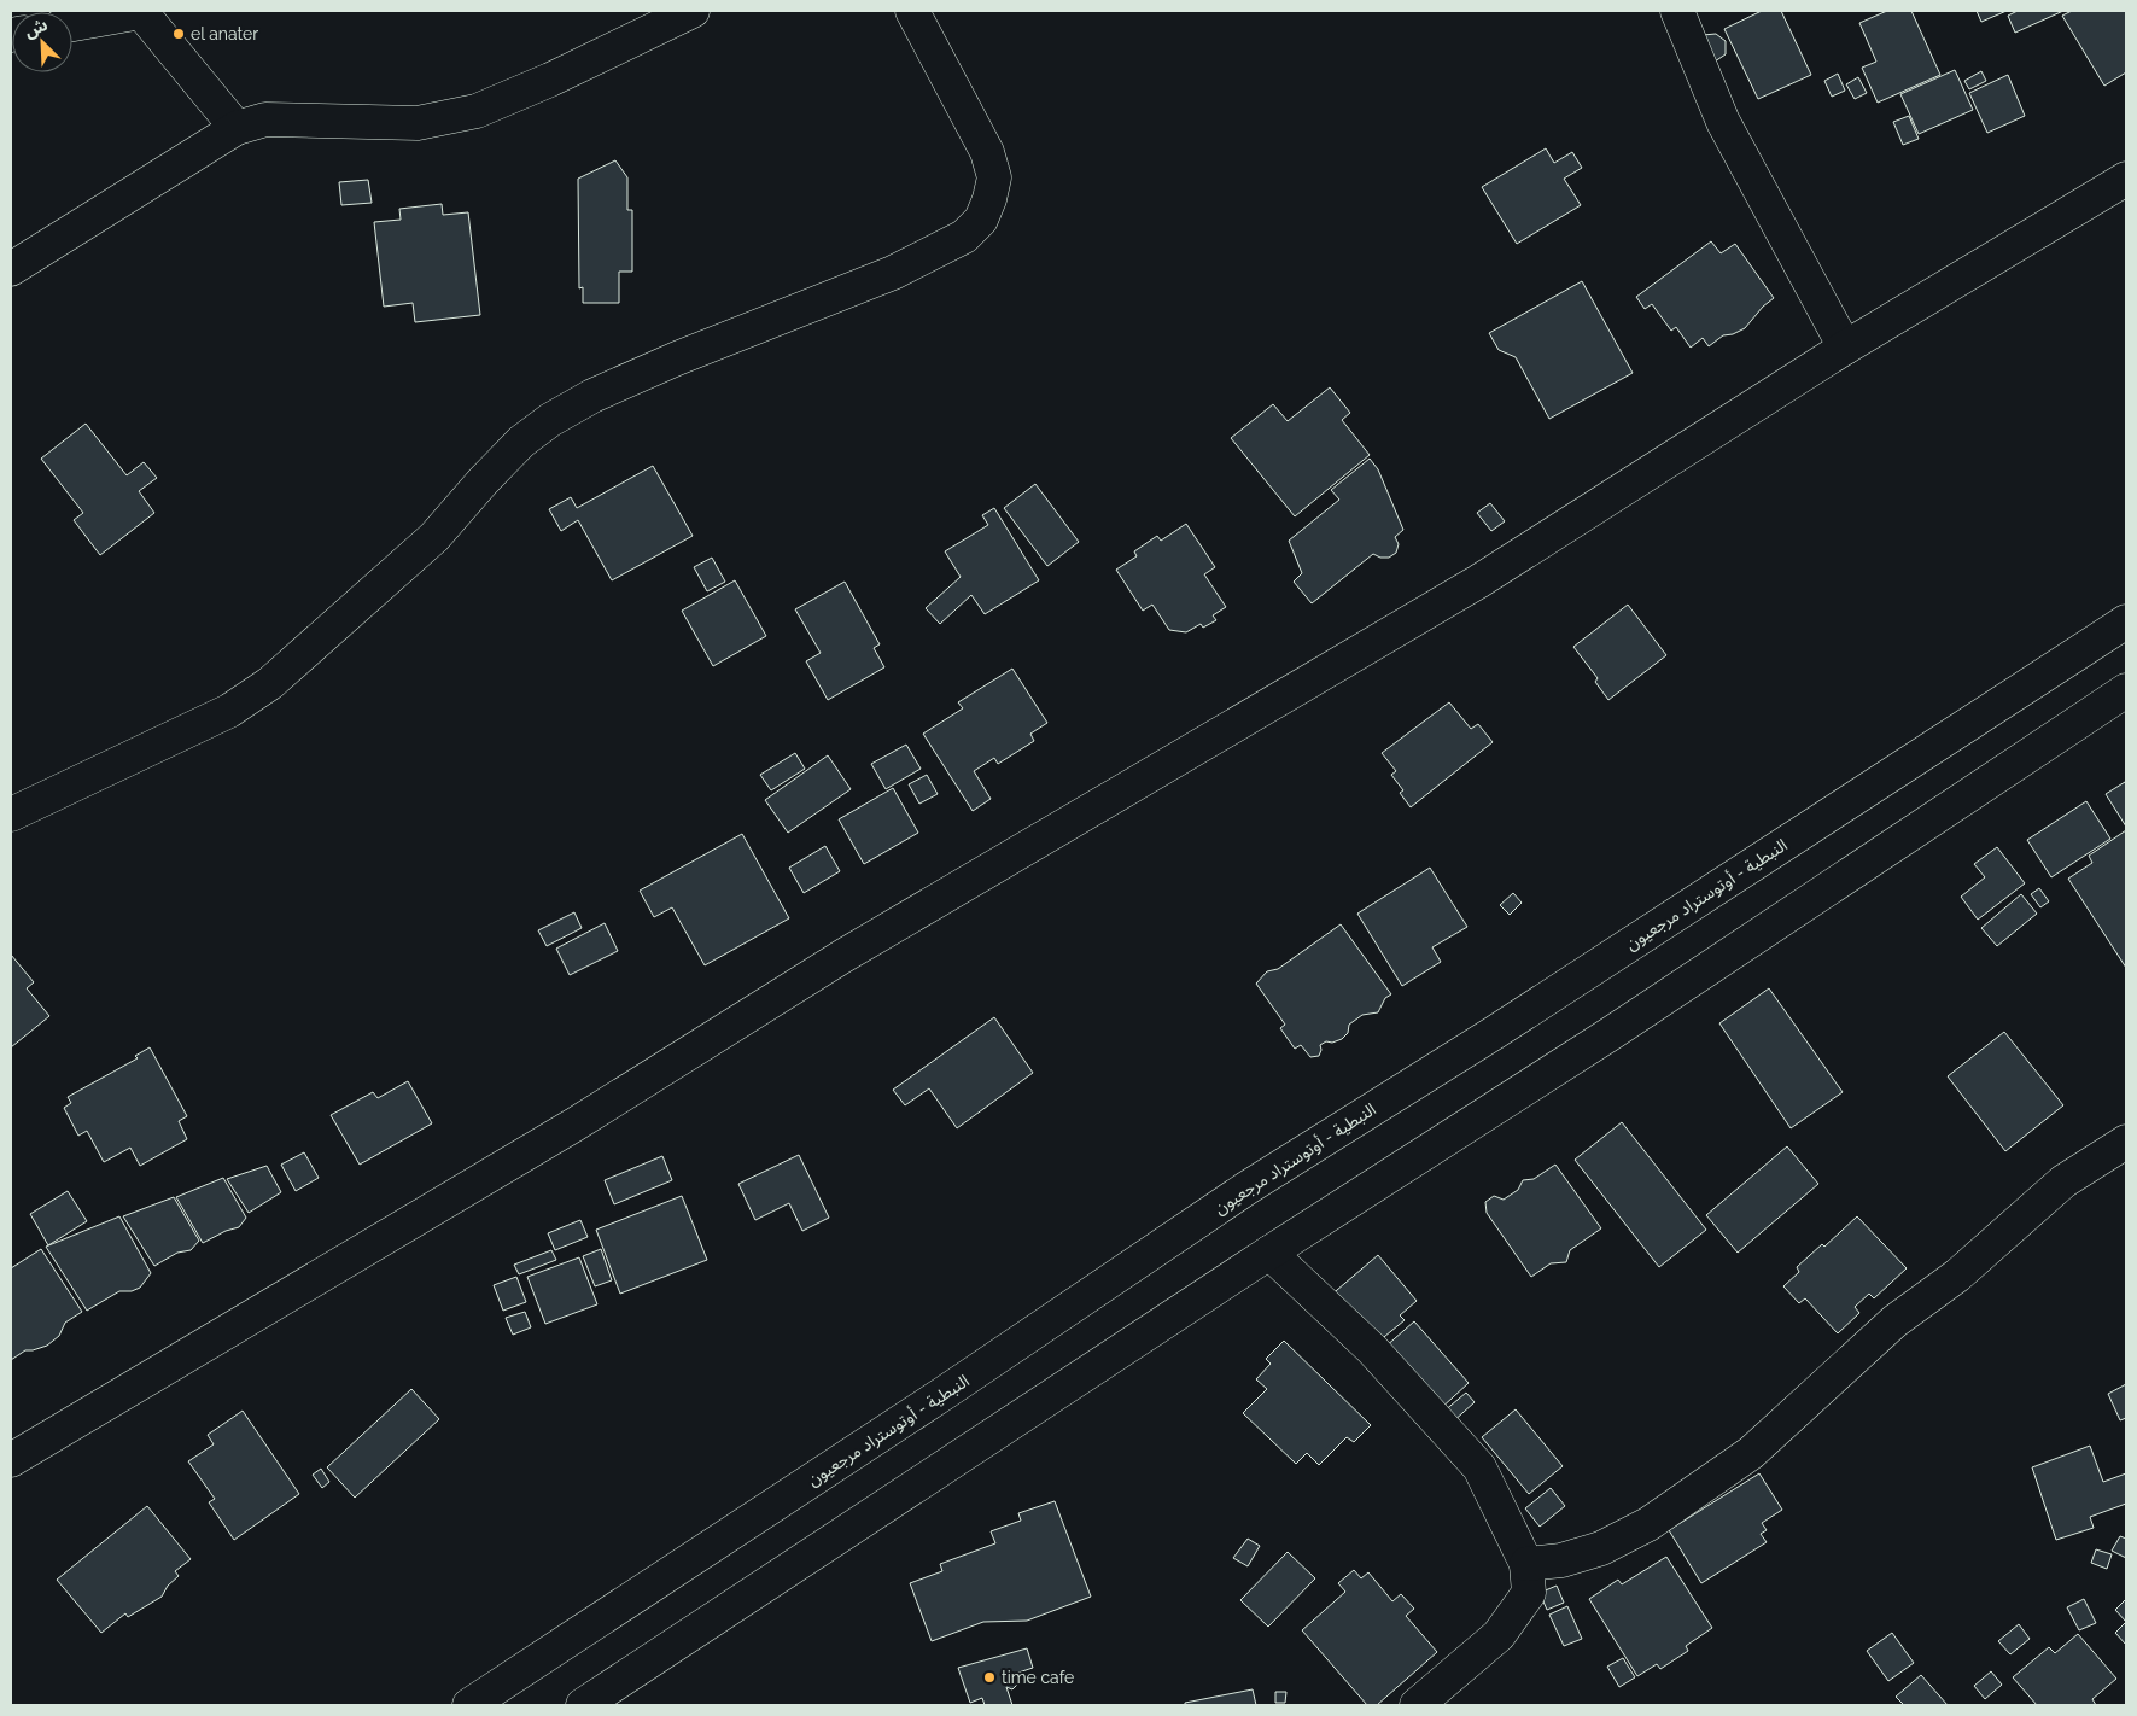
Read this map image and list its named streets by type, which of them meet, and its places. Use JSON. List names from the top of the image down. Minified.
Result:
{"streets":{"main road":["النبطية - أوتوستراد مرجعيون"]},"places":["el anater","time cafe"],"north":"top left"}
